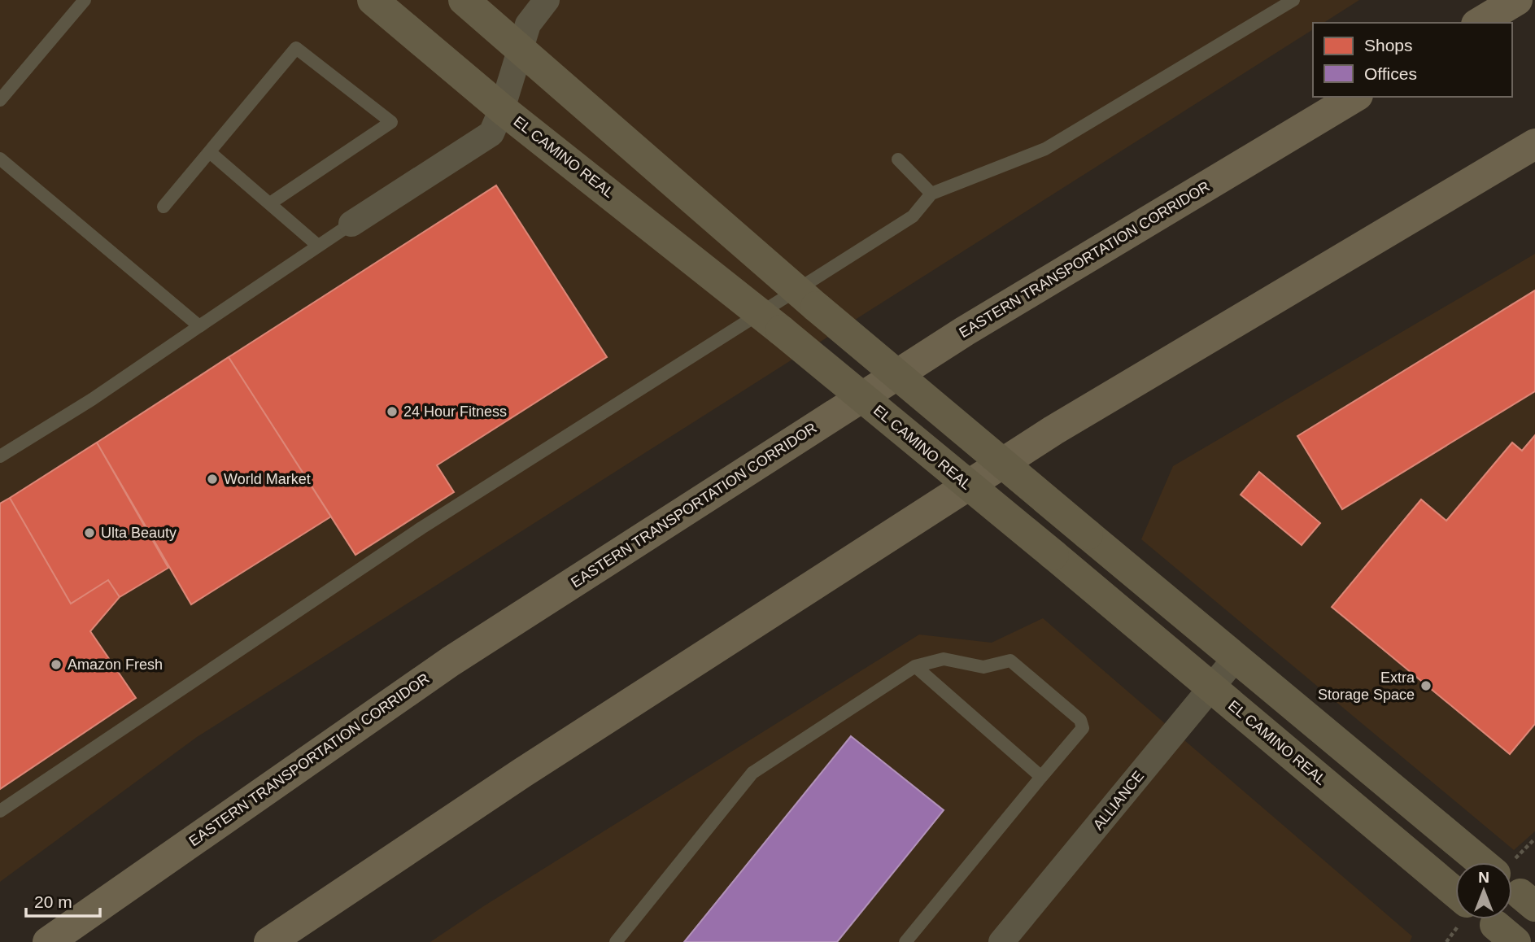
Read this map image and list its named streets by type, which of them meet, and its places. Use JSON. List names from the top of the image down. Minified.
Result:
{"streets":{"highway":["EASTERN TRANSPORTATION CORRIDOR"],"main road":["EL CAMINO REAL"],"street":["ALLIANCE"]},"crossings":[["EL CAMINO REAL","ALLIANCE"]],"places":["24 Hour Fitness","World Market","Ulta Beauty","Amazon Fresh","Extra Storage Space"],"legend":["Shops","Offices"],"scale_bar":"20 m","north":"top"}
